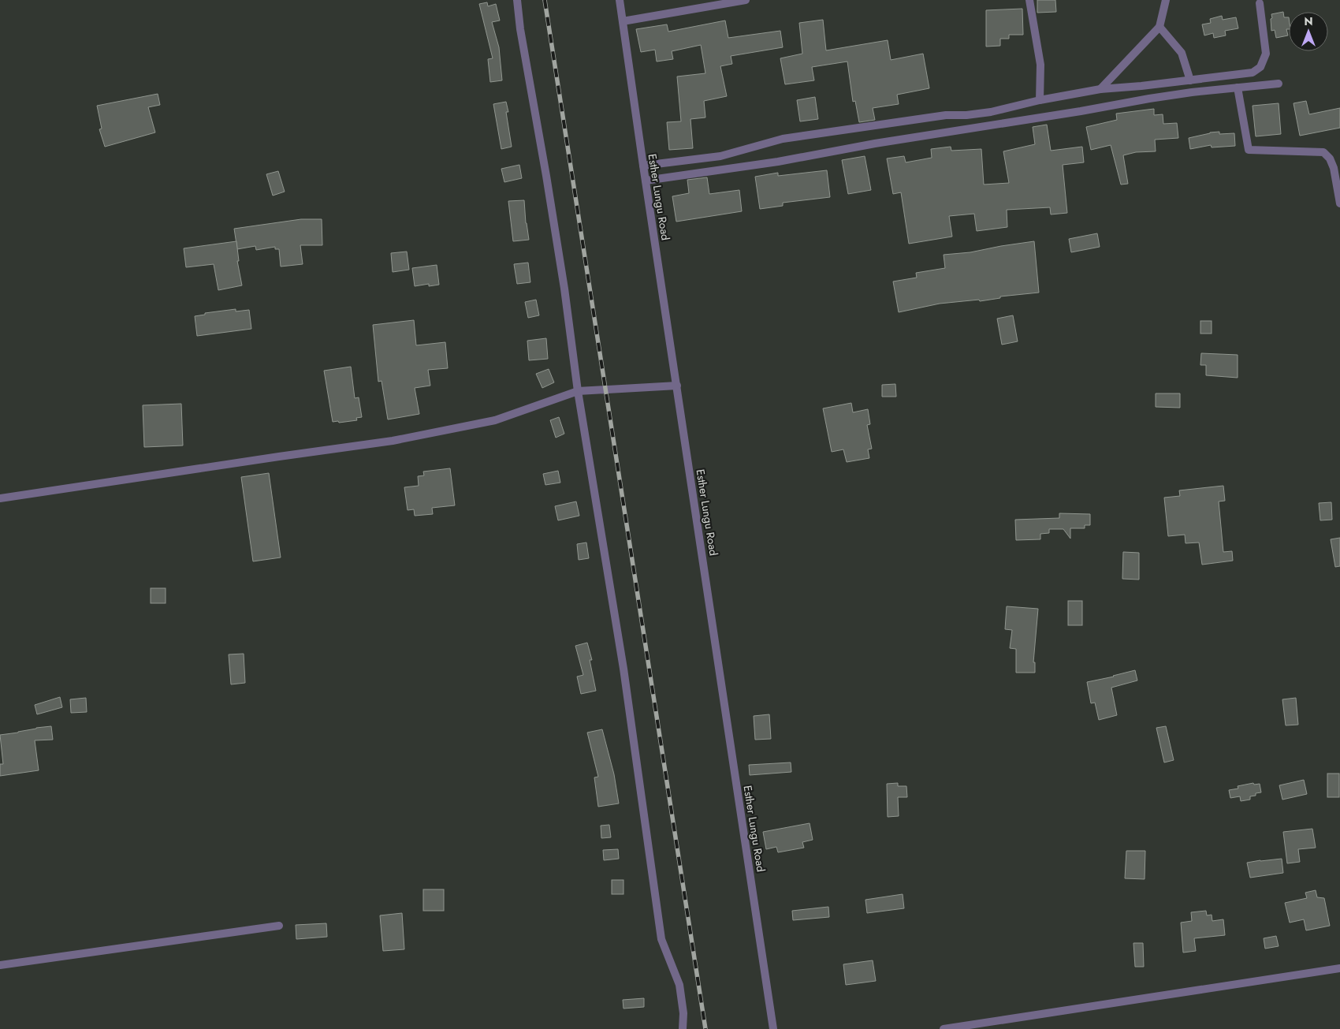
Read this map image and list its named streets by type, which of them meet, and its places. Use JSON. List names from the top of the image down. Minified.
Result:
{"streets":{"street":["Esther Lungu Road"]},"north":"top"}
